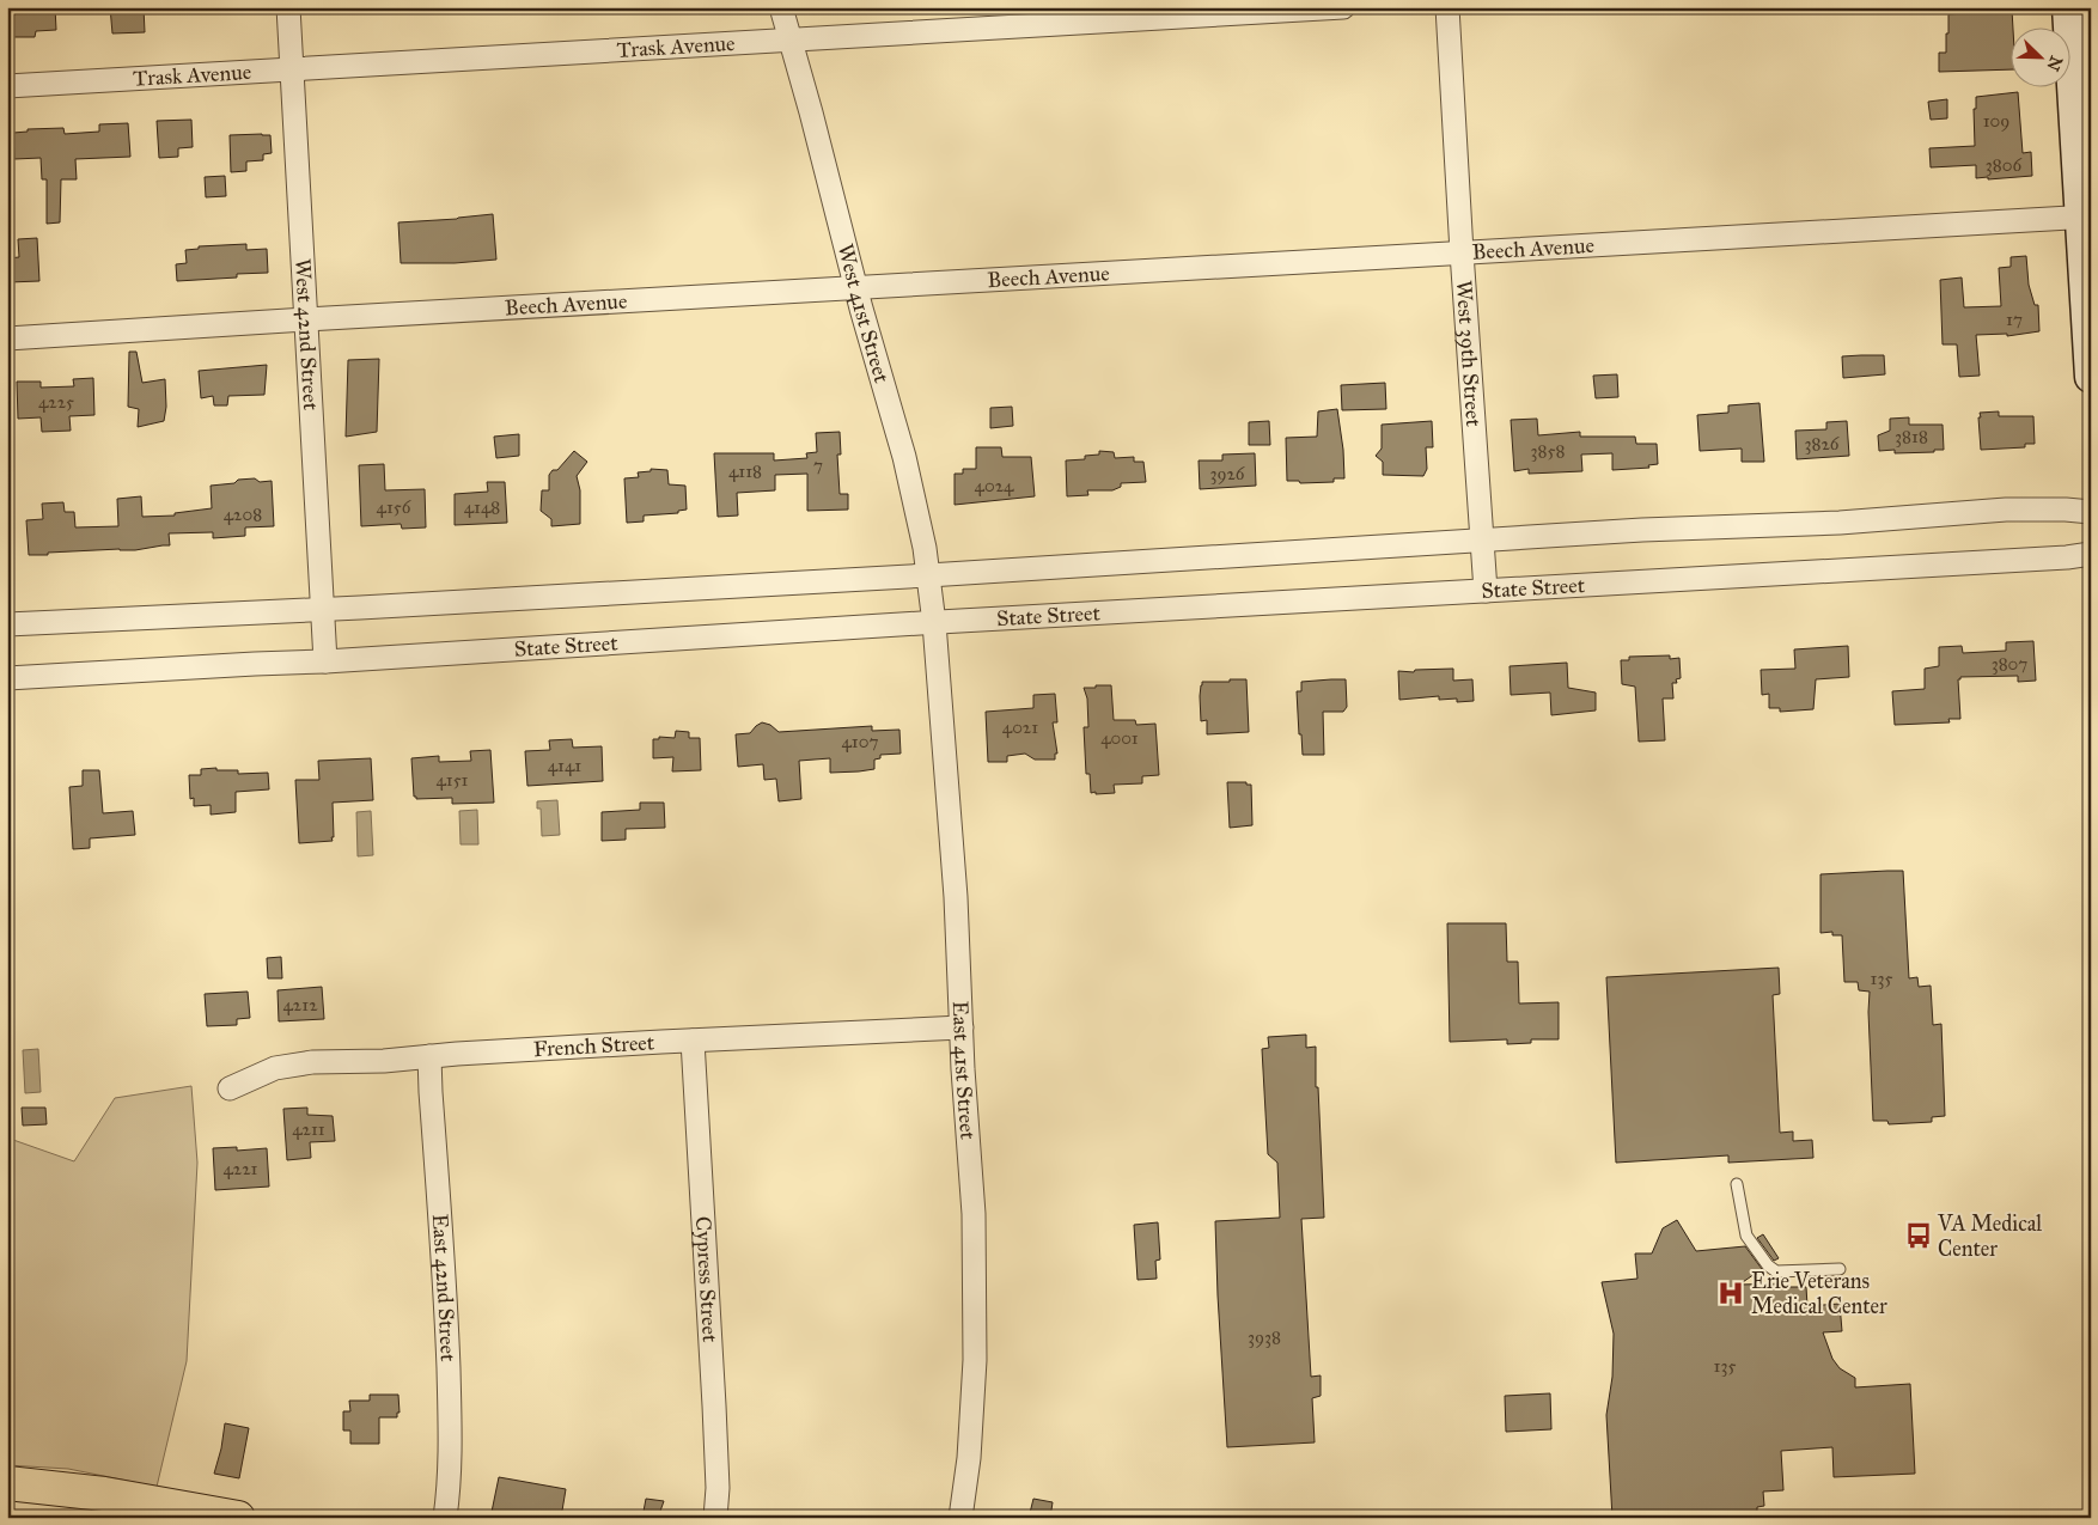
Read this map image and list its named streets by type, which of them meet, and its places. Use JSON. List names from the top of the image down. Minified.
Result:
{"streets":{"street":["Trask Avenue","Beech Avenue","West 41st Street","West 42nd Street","West 39th Street","State Street","French Street","East 41st Street","Cypress Street","East 42nd Street"]},"crossings":[["Trask Avenue","West 41st Street"],["Trask Avenue","West 42nd Street"],["Beech Avenue","West 41st Street"],["Beech Avenue","West 42nd Street"],["Beech Avenue","West 39th Street"],["West 41st Street","State Street"],["West 41st Street","East 41st Street"],["West 42nd Street","State Street"],["West 39th Street","State Street"],["State Street","East 41st Street"],["French Street","East 41st Street"],["French Street","Cypress Street"],["French Street","East 42nd Street"]],"places":{"bus stop":["VA Medical Center"],"hospital":["Erie Veterans Medical Center"]},"house_numbers":["109","3806","17","4225","3818","3826","3858","7","4118","3926","4024","4156","4148","4208","3807","4021","4001","4107","4141","4151","135","4212","4211","4221","3938","135"],"north":"bottom right"}
